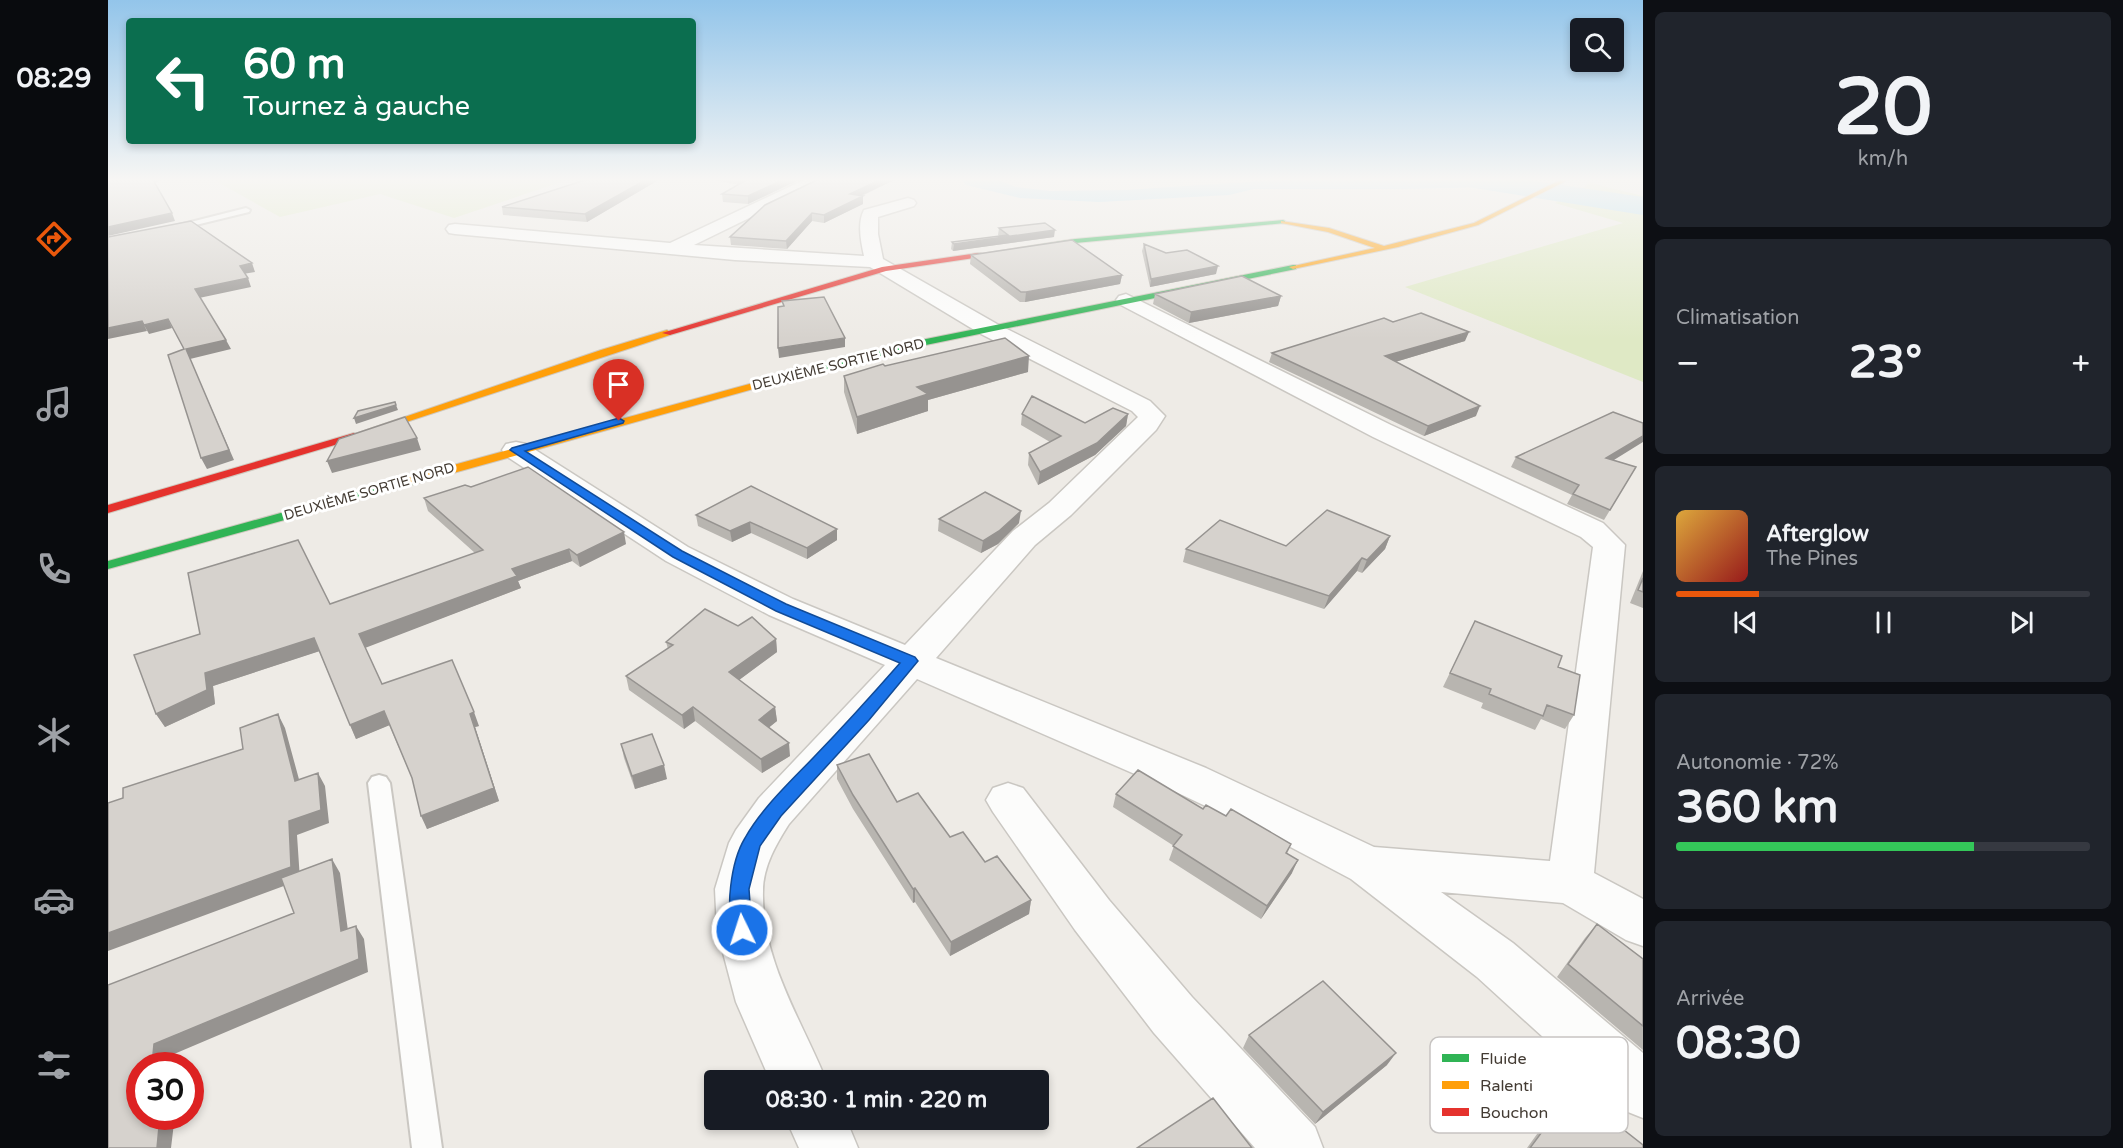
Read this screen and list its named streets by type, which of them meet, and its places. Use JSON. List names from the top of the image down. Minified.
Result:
{"streets":{"main road":["DEUXIÈME SORTIE NORD"]},"legend":["Fluide","Ralenti","Bouchon"],"page":{"tabs":"08:29","tile":[["20","km/h"],"Climatisation",["Autonomie · 72%","360 km"],["Arrivée","08:30"]],"turn":["60 m","Tournez à gauche"],"heat":["−","23°","+"],"song":["Afterglow","The Pines"],"limit":"30","trip":"08:30 · 1 min · 220 m"}}
